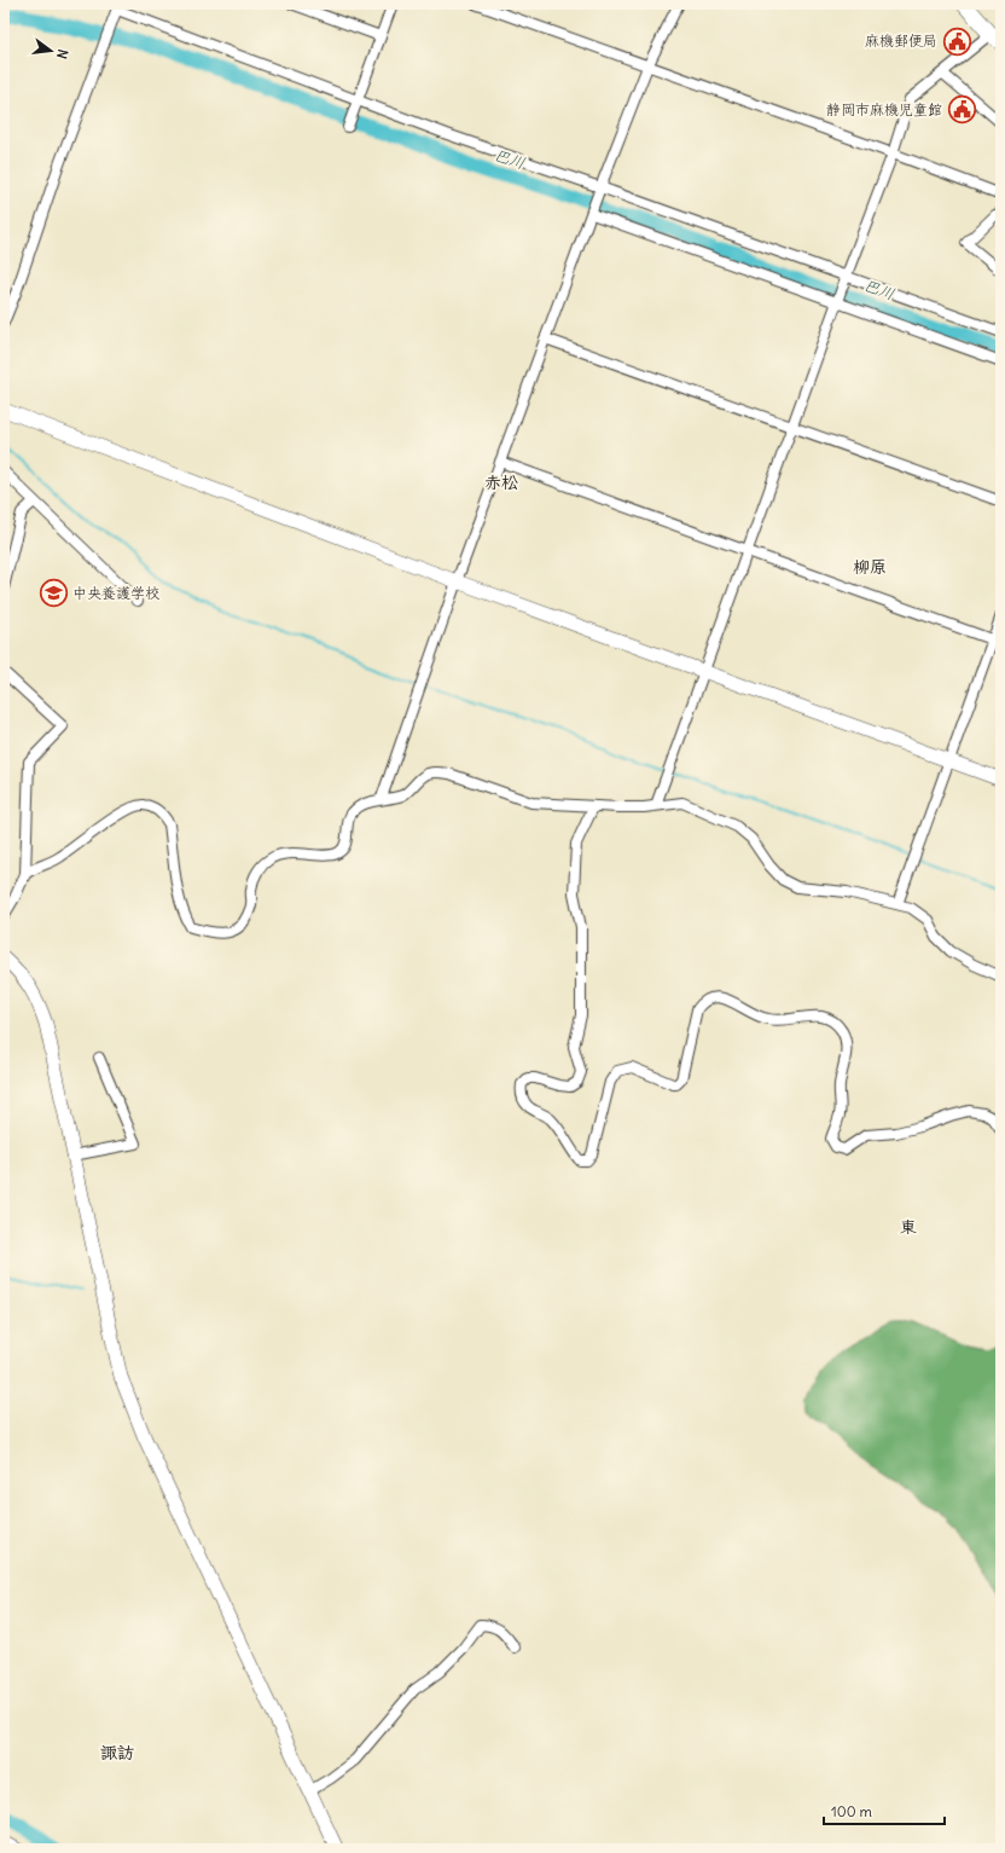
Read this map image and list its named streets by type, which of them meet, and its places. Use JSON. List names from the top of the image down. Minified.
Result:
{"districts":["赤松","柳原","東","諏訪"],"water":["巴川"],"places":{"public building":["麻機郵便局","静岡市麻機児童館"],"school or university":["中央養護学校"]},"scale_bar":"100 m","north":"right"}
